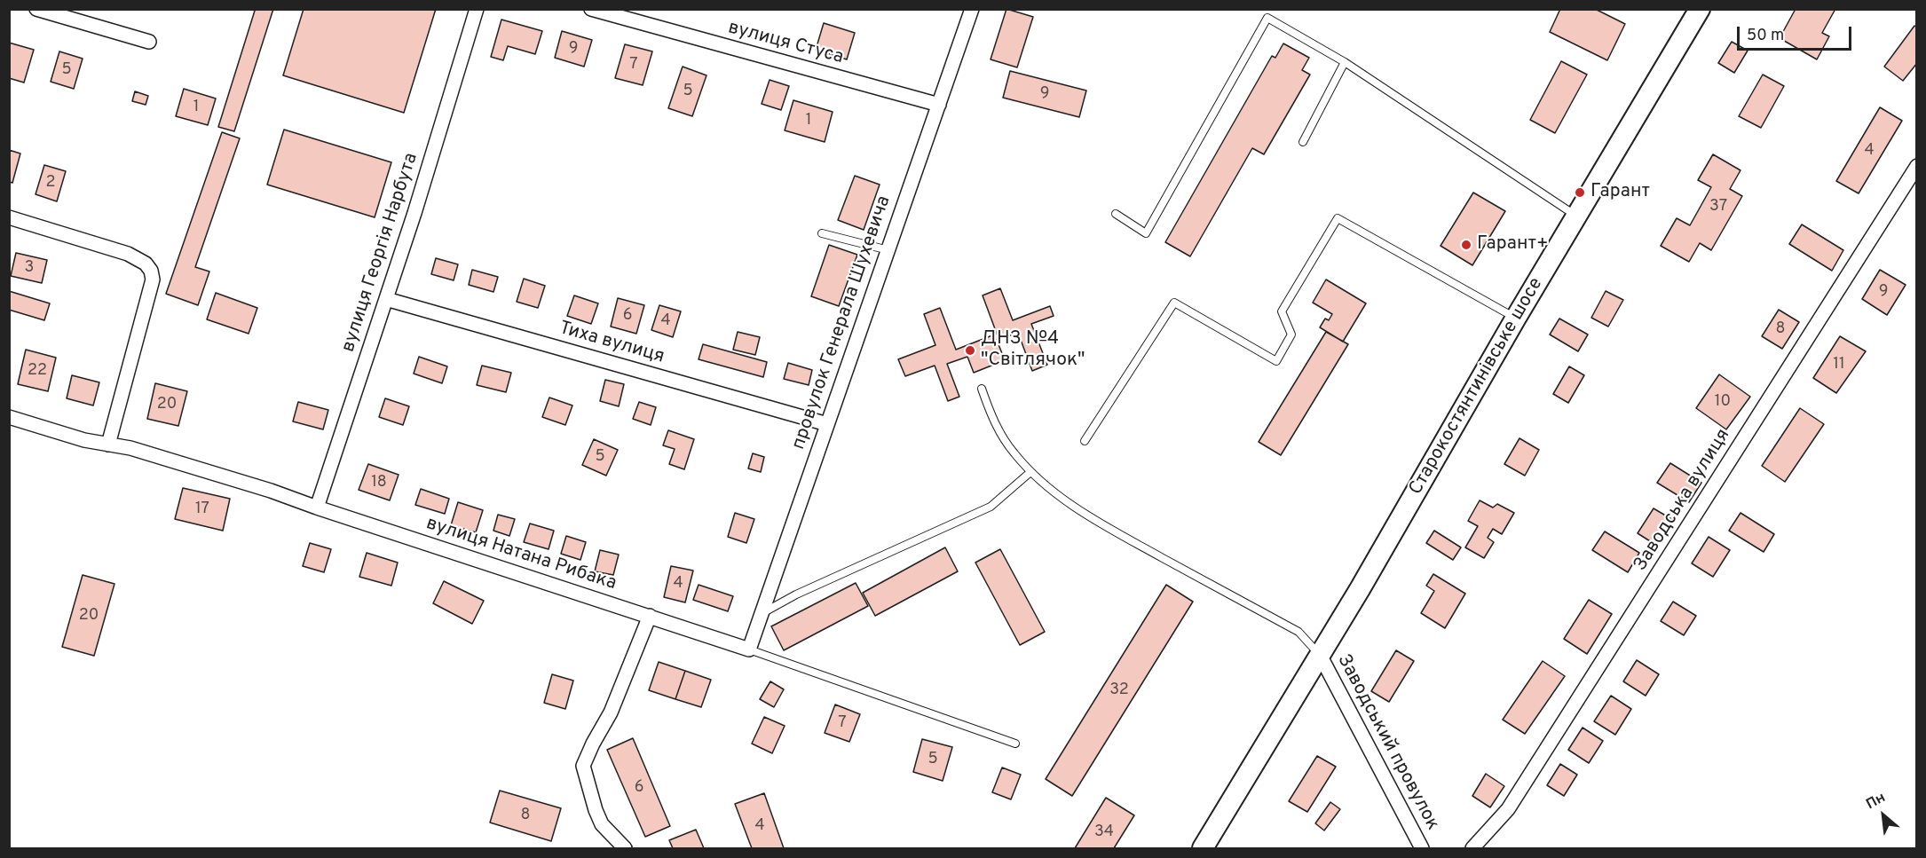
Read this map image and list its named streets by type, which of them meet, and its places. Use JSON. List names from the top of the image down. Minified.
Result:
{"streets":{"main road":["Старокостянтинівське шосе"],"street":["вулиця Стуса","вулиця Георгія Нарбута","провулок Генерала Шухевича","Тиха вулиця","Заводська вулиця","вулиця Натана Рибака","Заводський провулок"]},"crossings":[["вулиця Стуса","провулок Генерала Шухевича"],["вулиця Георгія Нарбута","Тиха вулиця"],["вулиця Георгія Нарбута","вулиця Натана Рибака"],["провулок Генерала Шухевича","Тиха вулиця"],["провулок Генерала Шухевича","вулиця Натана Рибака"],["Старокостянтинівське шосе","Заводський провулок"]],"places":["Гарант","Гарант+","ДНЗ №4 \"Світлячок\""],"house_numbers":["9","7","5","5","9","1","1","4","2","37","3","9","6","4","8","11","22","10","20","5","18","17","4","20","32","7","5","6","8","4","34"],"scale_bar":"50 m","north":"top left"}
